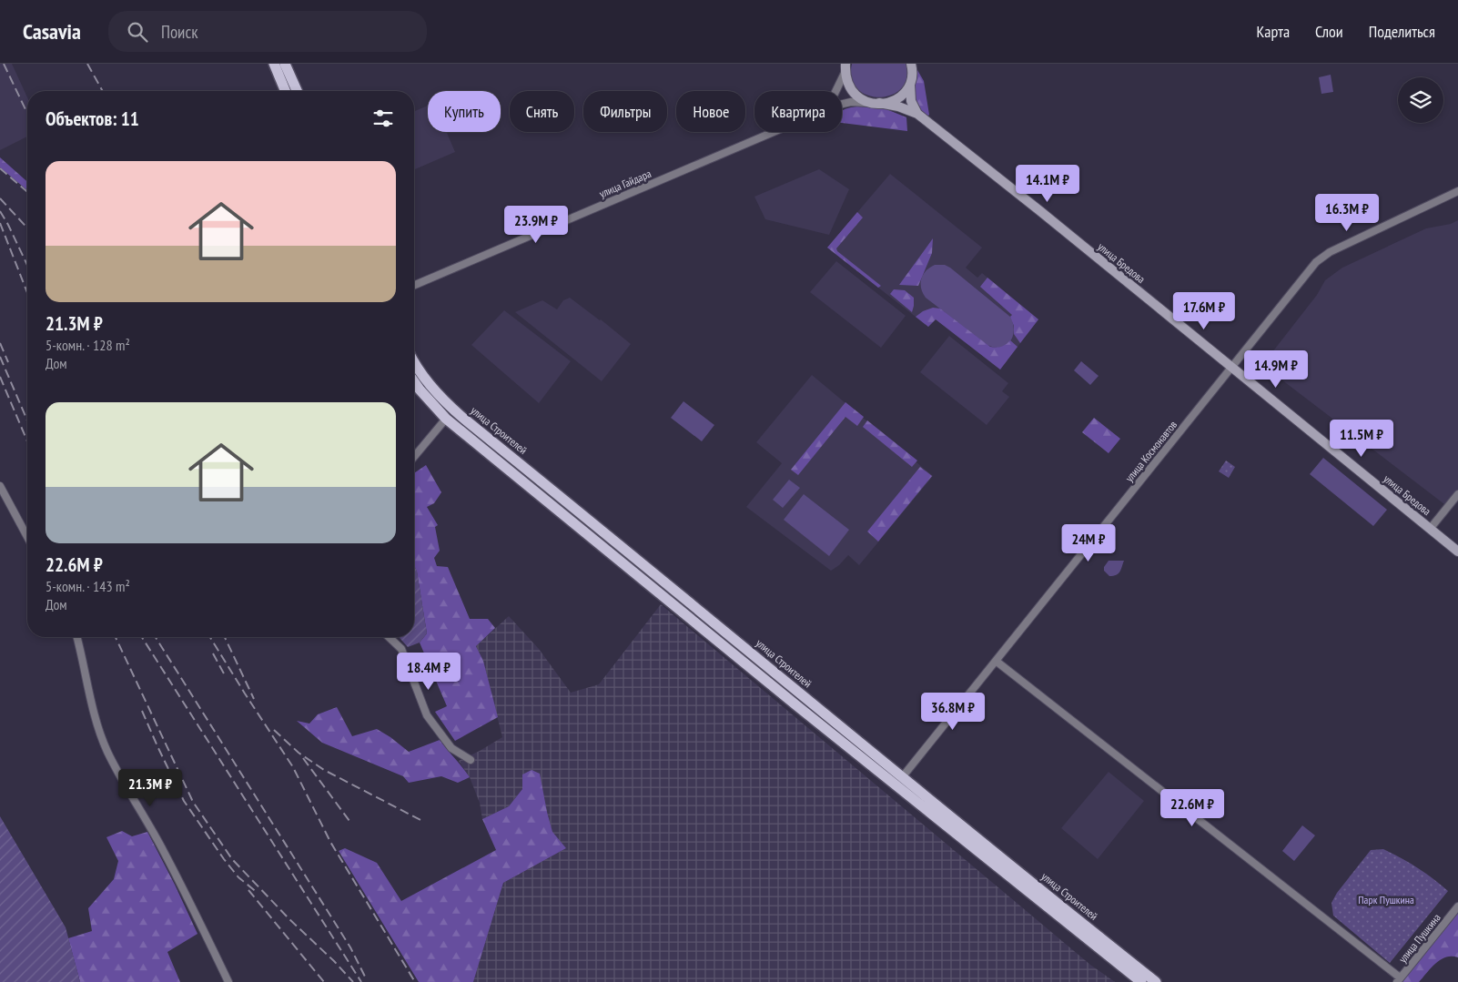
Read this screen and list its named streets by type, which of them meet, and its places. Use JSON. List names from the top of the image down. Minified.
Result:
{"streets":{"main road":["улица Строителей"],"street":["улица Гайдара","улица Бредова","улица Космонавтов","улица Пушкина"]},"crossings":[["улица Бредова","улица Космонавтов"],["улица Строителей","улица Космонавтов"]],"parks":["Парк Пушкина"],"page":{"header":"Casavia","search":"Поиск","nav":["Карта","Слои","Поделиться"],"chip":["Купить","Снять","Фильтры","Новое","Квартира"],"heading":"Объектов: 11","list":[{"name":"21.3M ₽","note":"5-комн. · 128 m² · Дом"},{"name":"22.6M ₽","note":"5-комн. · 143 m² · Дом"}],"price":["14.1M ₽","16.3M ₽","23.9M ₽","17.6M ₽","14.9M ₽","11.5M ₽","24M ₽","18.4M ₽","36.8M ₽","21.3M ₽","22.6M ₽"]}}
